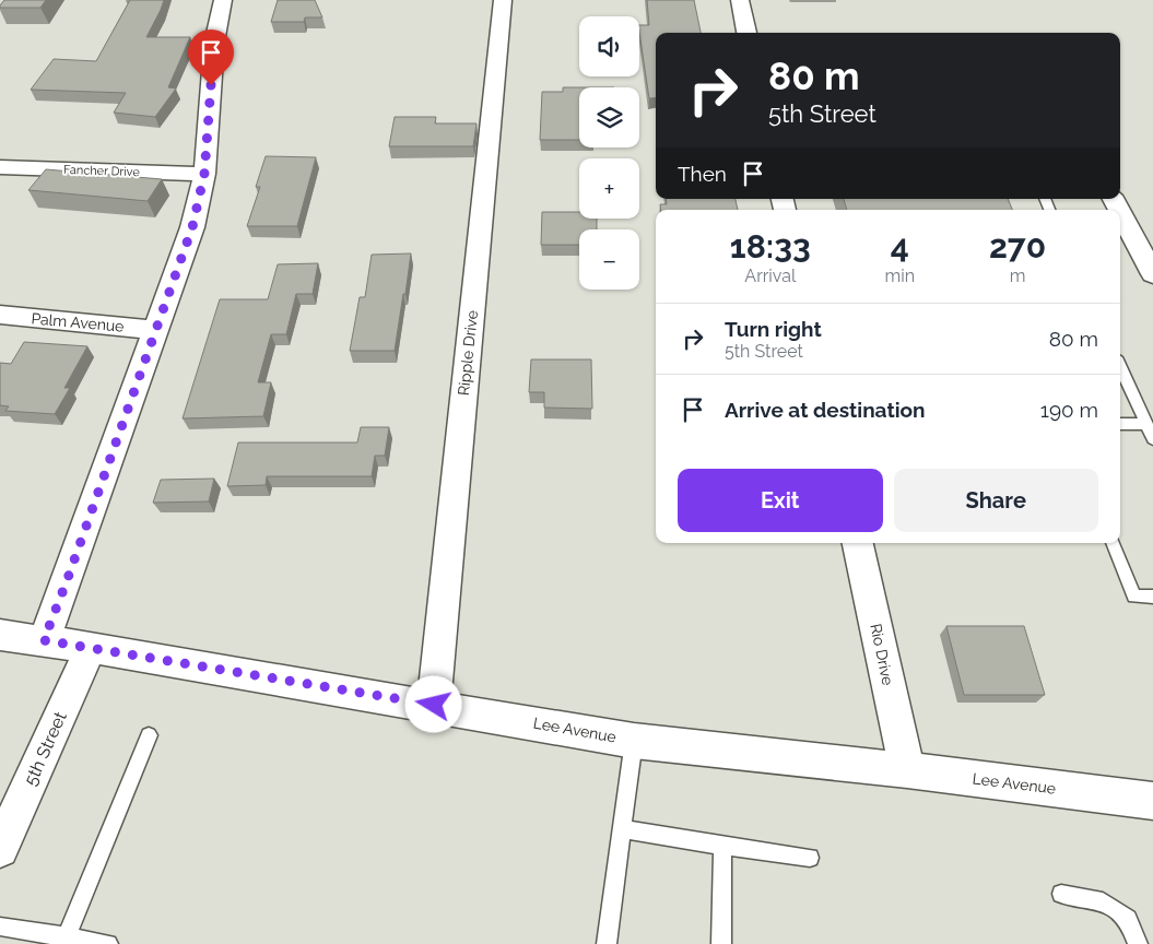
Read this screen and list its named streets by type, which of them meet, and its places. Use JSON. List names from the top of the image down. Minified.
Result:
{"streets":{"street":["Fancher Drive","Palm Avenue","Ripple Drive","Rio Drive","Lee Avenue","5th Street"]},"crossings":[["Ripple Drive","Lee Avenue"],["Rio Drive","Lee Avenue"],["Lee Avenue","5th Street"]],"page":{"map_buttons":["+","−"],"turn":["80 m","5th Street"],"then":"Then","eta":["18:33","Arrival","4","min","270","m"],"list":[{"name":"Turn right","note":"5th Street","value":"80 m"},{"name":"Arrive at destination","value":"190 m"}],"buttons":["Exit","Share"]}}
